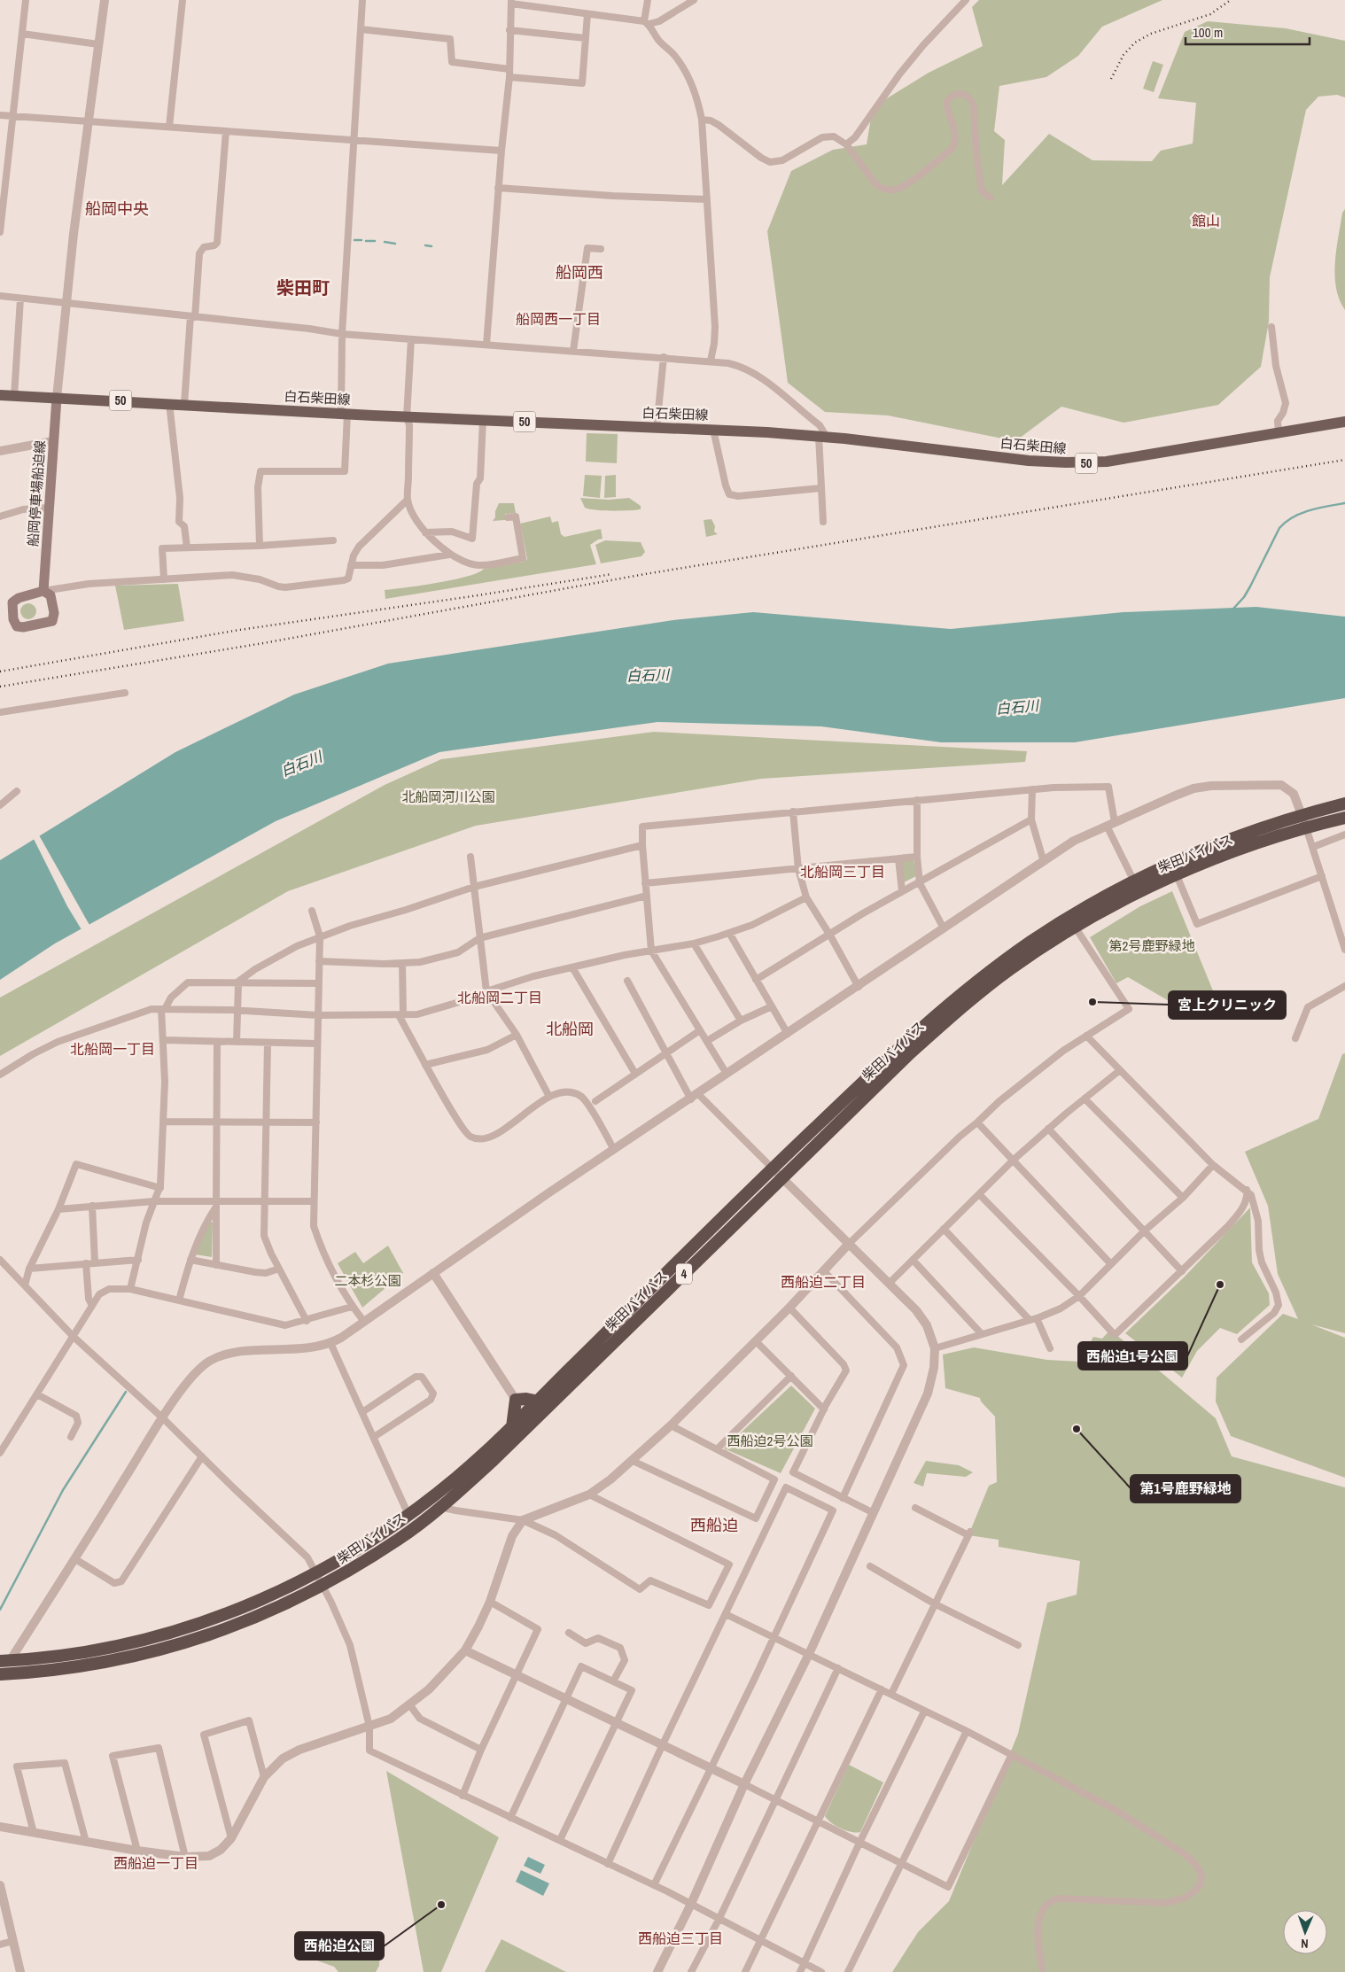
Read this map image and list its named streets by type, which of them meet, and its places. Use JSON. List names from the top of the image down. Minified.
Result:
{"streets":{"highway":["柴田バイパス","4"],"main road":["白石柴田線","50","船岡停車場船迫線"]},"crossings":[["白石柴田線","船岡停車場船迫線"]],"districts":["船岡中央","館山","船岡西","柴田町","船岡西一丁目","北船岡三丁目","北船岡二丁目","北船岡","北船岡一丁目","西船迫二丁目","西船迫","西船迫一丁目","西船迫三丁目"],"water":["白石川"],"parks":["北船岡河川公園","第2号鹿野緑地","二本杉公園","西船迫2号公園"],"places":["宮上クリニック","西船迫1号公園","第1号鹿野緑地","西船迫公園"],"scale_bar":"100 m","north":"bottom"}
